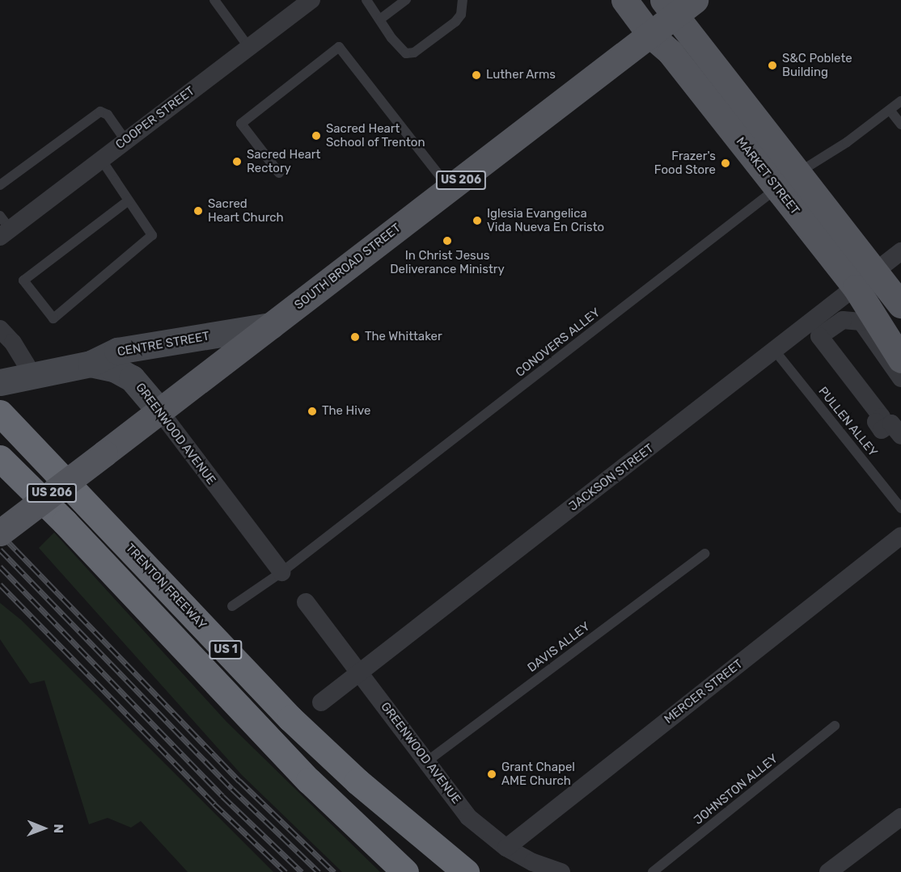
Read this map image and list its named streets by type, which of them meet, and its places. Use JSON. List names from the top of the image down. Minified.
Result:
{"streets":{"highway":["TRENTON FREEWAY","US 1"],"main road":["MARKET STREET","US 206","SOUTH BROAD STREET"],"street":["COOPER STREET","CENTRE STREET","GREENWOOD AVENUE","JACKSON STREET","MERCER STREET"],"lane":["CONOVERS ALLEY","PULLEN ALLEY","DAVIS ALLEY","JOHNSTON ALLEY"]},"crossings":[["MARKET STREET","SOUTH BROAD STREET"],["MARKET STREET","CONOVERS ALLEY"],["MARKET STREET","JACKSON STREET"],["SOUTH BROAD STREET","CENTRE STREET"],["SOUTH BROAD STREET","GREENWOOD AVENUE"],["CONOVERS ALLEY","GREENWOOD AVENUE"],["CENTRE STREET","GREENWOOD AVENUE"],["PULLEN ALLEY","JACKSON STREET"],["GREENWOOD AVENUE","JACKSON STREET"],["GREENWOOD AVENUE","DAVIS ALLEY"],["GREENWOOD AVENUE","MERCER STREET"]],"places":["S&C Poblete Building","Luther Arms","Sacred Heart School of Trenton","Sacred Heart Rectory","Frazer's Food Store","Sacred Heart Church","Iglesia Evangelica Vida Nueva En Cristo","In Christ Jesus Deliverance Ministry","The Whittaker","The Hive","Grant Chapel AME Church"],"north":"right"}
